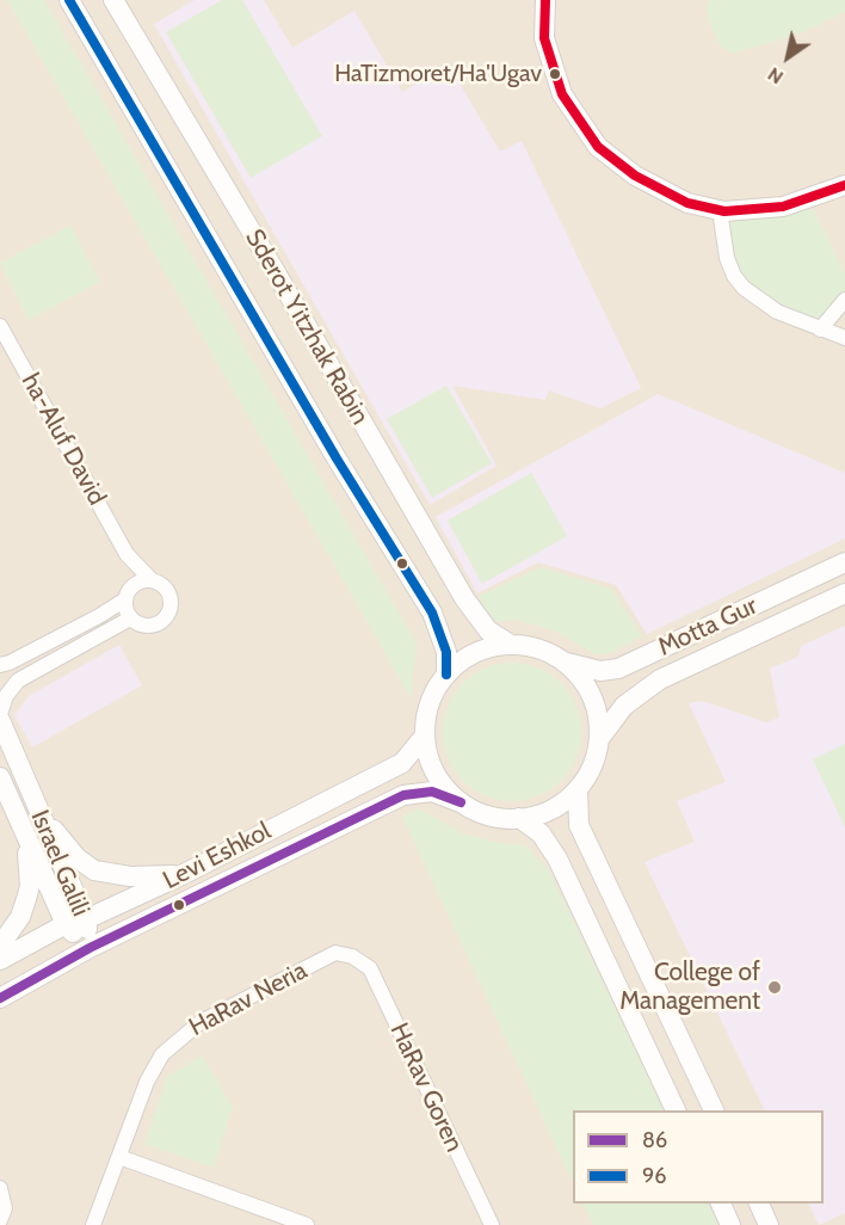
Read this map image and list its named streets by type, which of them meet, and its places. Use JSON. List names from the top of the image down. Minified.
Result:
{"streets":{"main road":["Sderot Yitzhak Rabin","Motta Gur","Levi Eshkol","Israel Galili"],"street":["ha-Aluf David","HaRav Neria","HaRav Goren"]},"crossings":[["Sderot Yitzhak Rabin","Motta Gur"],["Sderot Yitzhak Rabin","Levi Eshkol"],["Motta Gur","Levi Eshkol"],["Levi Eshkol","Israel Galili"],["HaRav Neria","HaRav Goren"]],"places":["HaTizmoret/Ha'Ugav","College of Management"],"lines":["transit line 96","transit line 86"],"legend":["86","96"],"north":"bottom left"}
